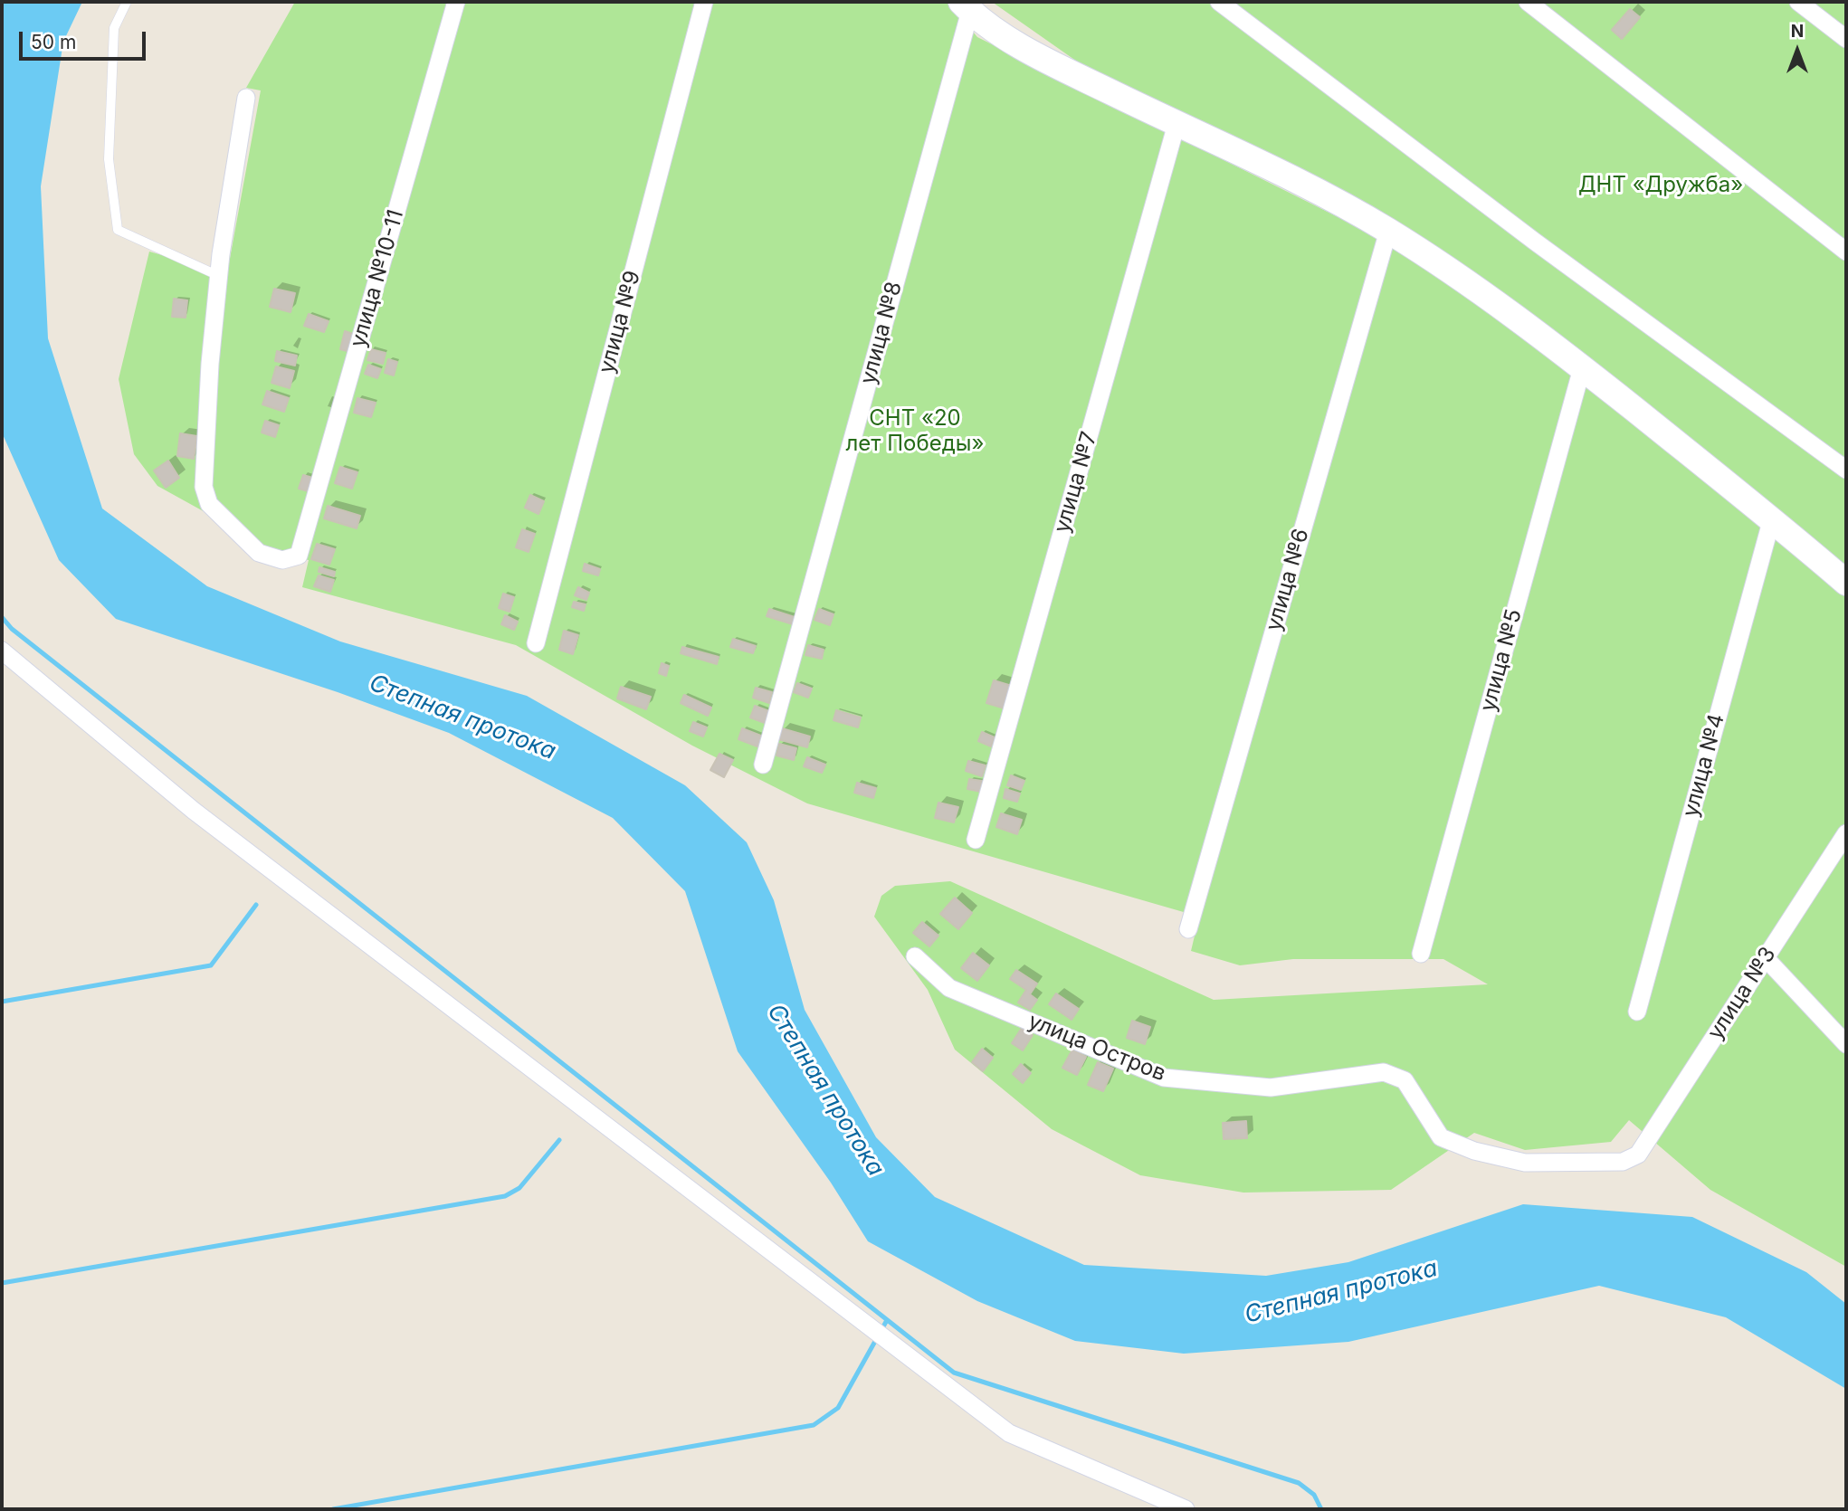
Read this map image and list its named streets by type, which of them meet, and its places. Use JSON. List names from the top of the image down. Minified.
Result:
{"streets":{"street":["улица №10-11","улица №9","улица №8","улица №7","улица №6","улица №5","улица №4","улица №3","улица Остров"]},"crossings":[["улица №3","улица Остров"]],"water":["Степная протока"],"parks":["ДНТ «Дружба»","СНТ «20 лет Победы»"],"scale_bar":"50 m","north":"top"}
